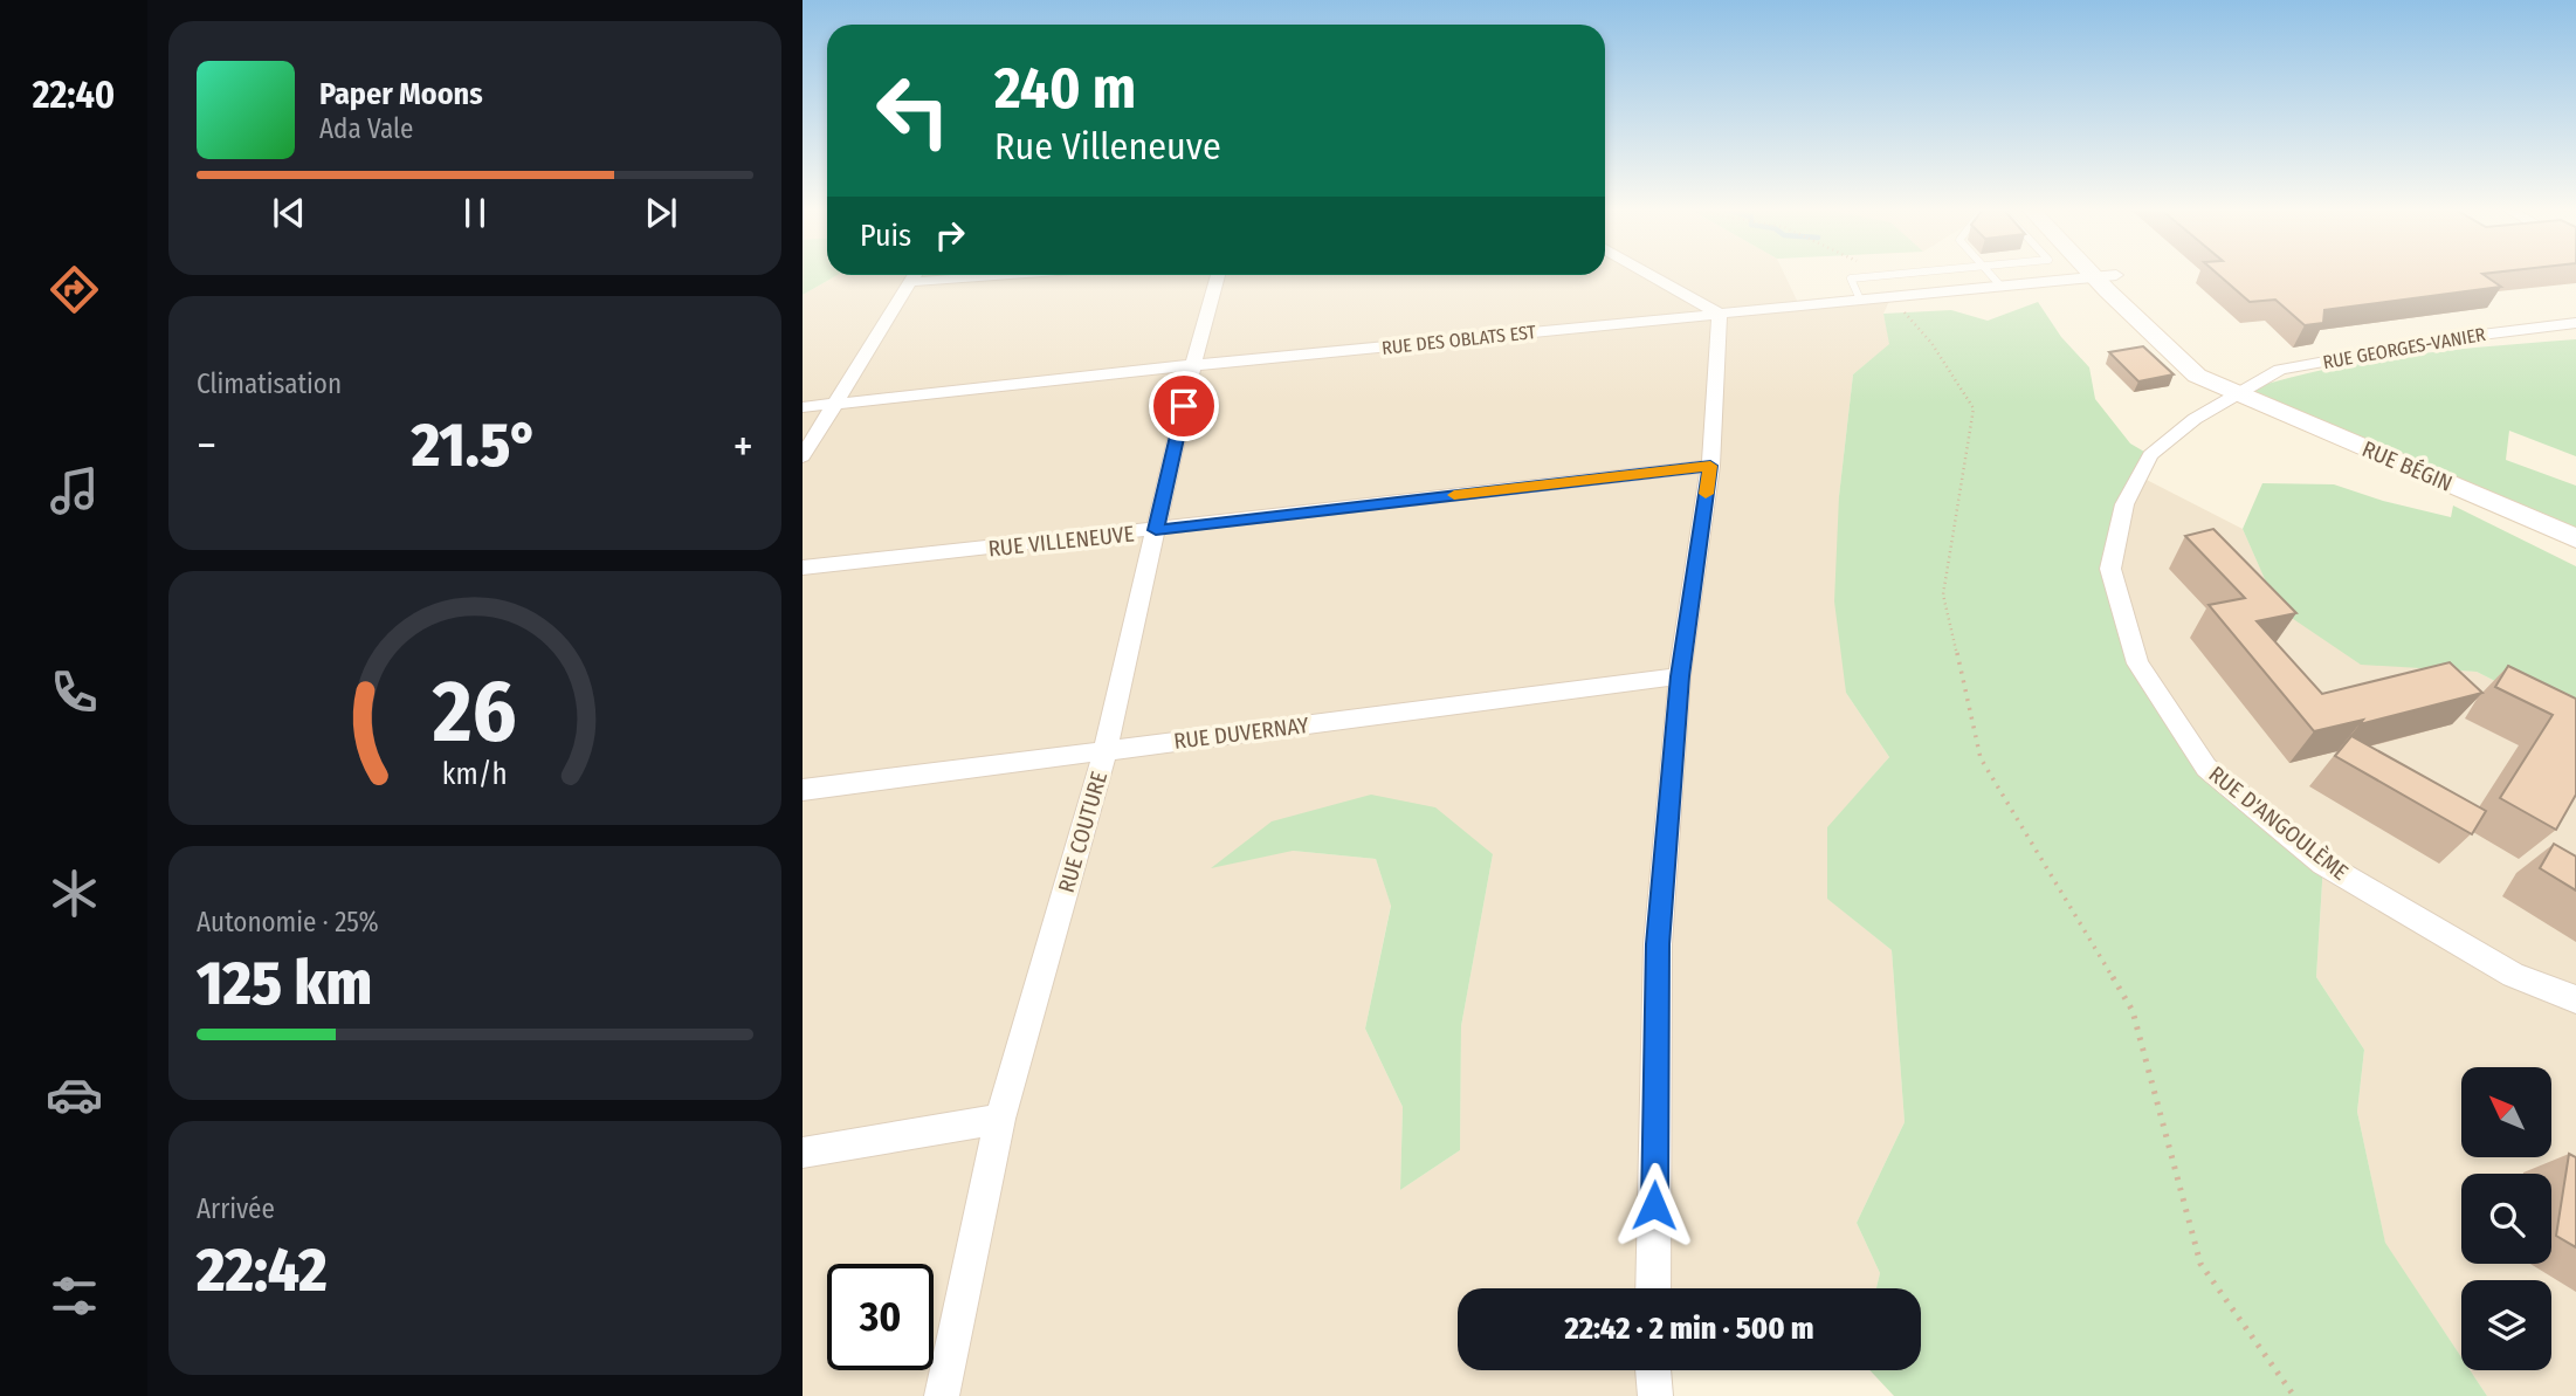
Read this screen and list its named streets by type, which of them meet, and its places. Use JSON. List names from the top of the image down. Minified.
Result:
{"streets":{"street":["RUE DES OBLATS EST","RUE GEORGES-VANIER","RUE BÉGIN","RUE VILLENEUVE","RUE DUVERNAY","RUE D'ANGOULÈME","RUE COUTURE"]},"crossings":[["RUE DES OBLATS EST","RUE BÉGIN"],["RUE DES OBLATS EST","RUE COUTURE"],["RUE GEORGES-VANIER","RUE BÉGIN"],["RUE GEORGES-VANIER","RUE D'ANGOULÈME"],["RUE BÉGIN","RUE D'ANGOULÈME"],["RUE VILLENEUVE","RUE COUTURE"],["RUE DUVERNAY","RUE COUTURE"]],"north":"top left","page":{"tabs":"22:40","turn":["240 m","Rue Villeneuve"],"song":["Paper Moons","Ada Vale"],"then":"Puis","tile":["Climatisation",["Autonomie · 25%","125 km"],["Arrivée","22:42"]],"heat":["−","21.5°","+"],"limit":"30","trip":"22:42 · 2 min · 500 m","gauge":["26","km/h"]}}
